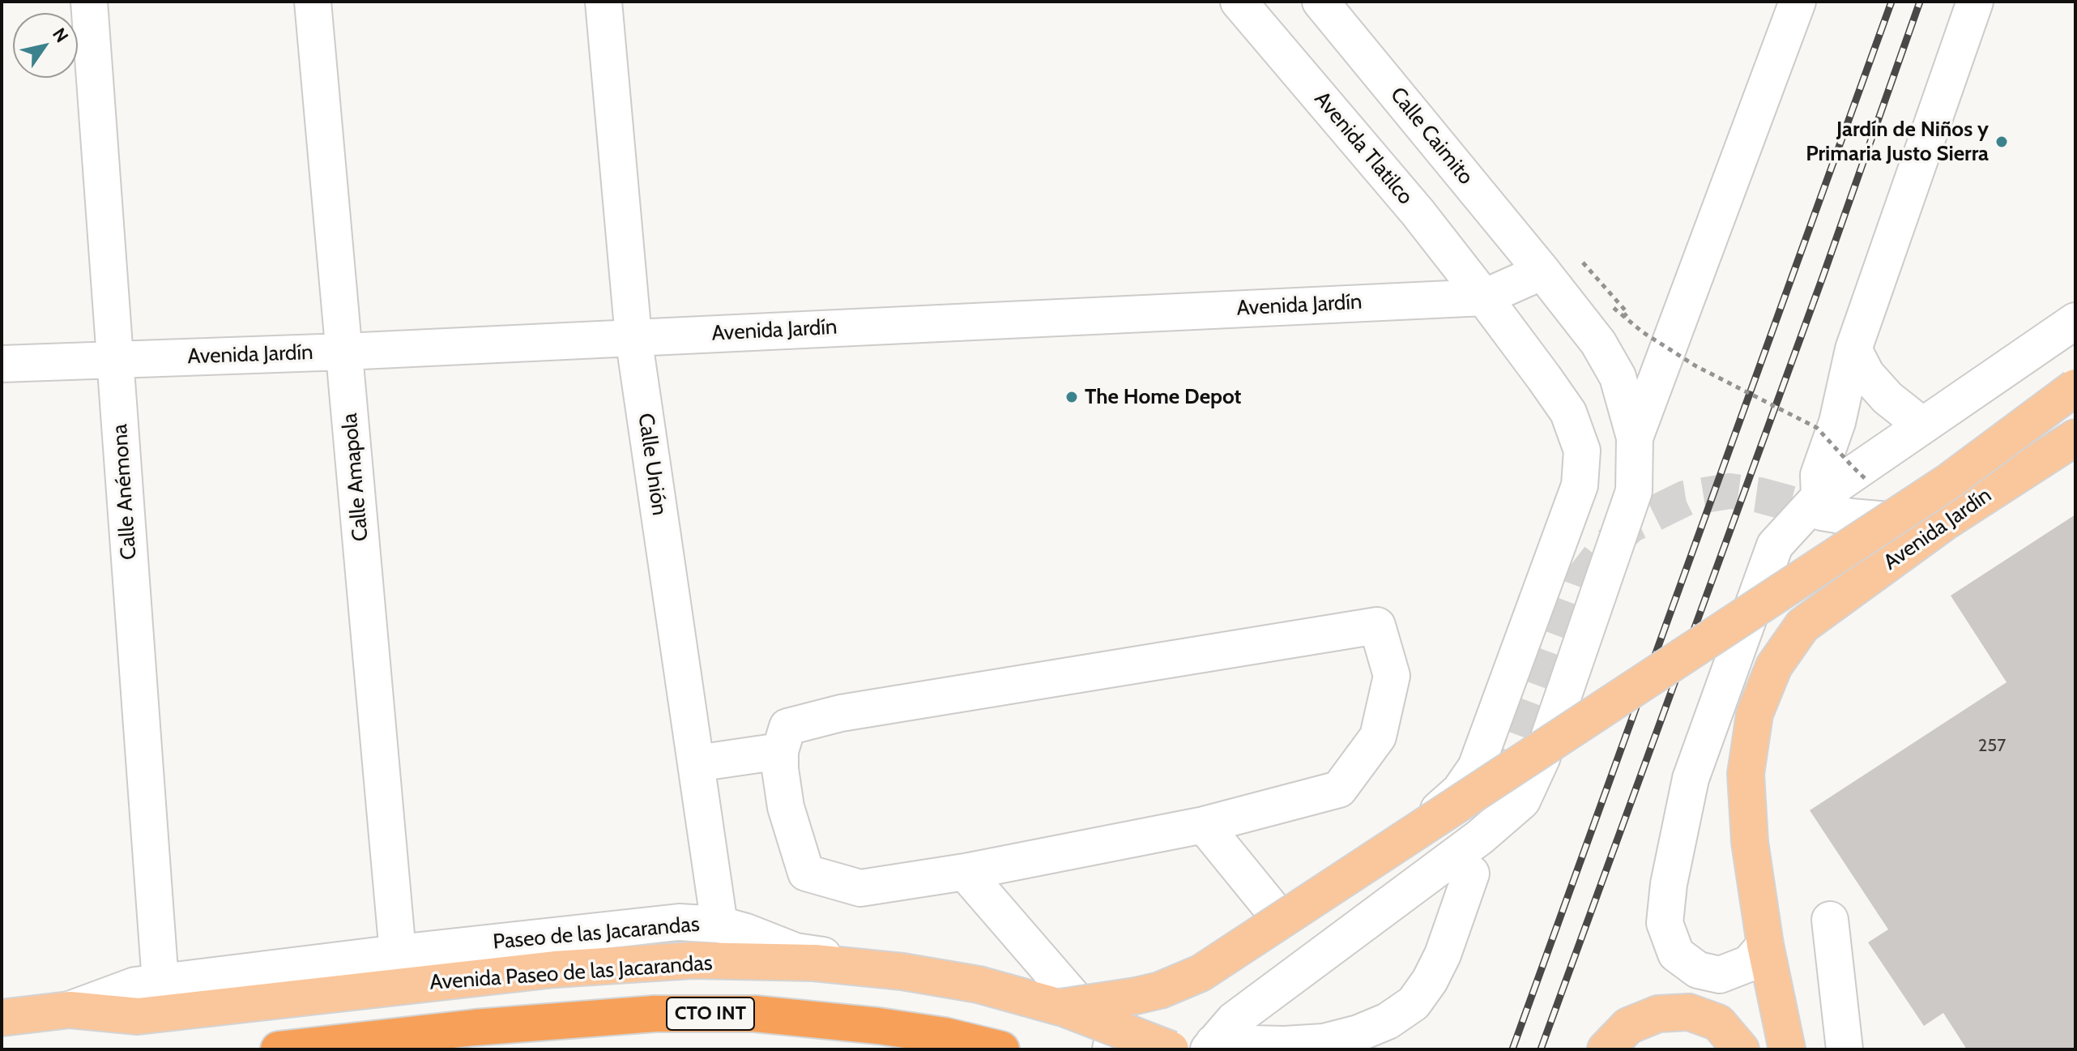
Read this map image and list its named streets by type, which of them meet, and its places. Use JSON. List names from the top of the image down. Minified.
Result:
{"streets":{"highway":["CTO INT"],"main road":["Avenida Jardín","Avenida Paseo de las Jacarandas"],"street":["Calle Caimito","Avenida Tlatilco","Calle Unión","Calle Amapola","Calle Anémona","Paseo de las Jacarandas"]},"crossings":[["Calle Caimito","Avenida Jardín"],["Avenida Tlatilco","Avenida Jardín"],["Avenida Tlatilco","Paseo de las Jacarandas"],["Avenida Jardín","Calle Unión"],["Avenida Jardín","Calle Amapola"],["Avenida Jardín","Calle Anémona"],["Calle Unión","Paseo de las Jacarandas"],["Calle Amapola","Paseo de las Jacarandas"],["Calle Anémona","Paseo de las Jacarandas"],["Paseo de las Jacarandas","Avenida Paseo de las Jacarandas"]],"places":["Jardín de Niños y Primaria Justo Sierra","The Home Depot"],"house_numbers":["257"],"north":"top right"}
